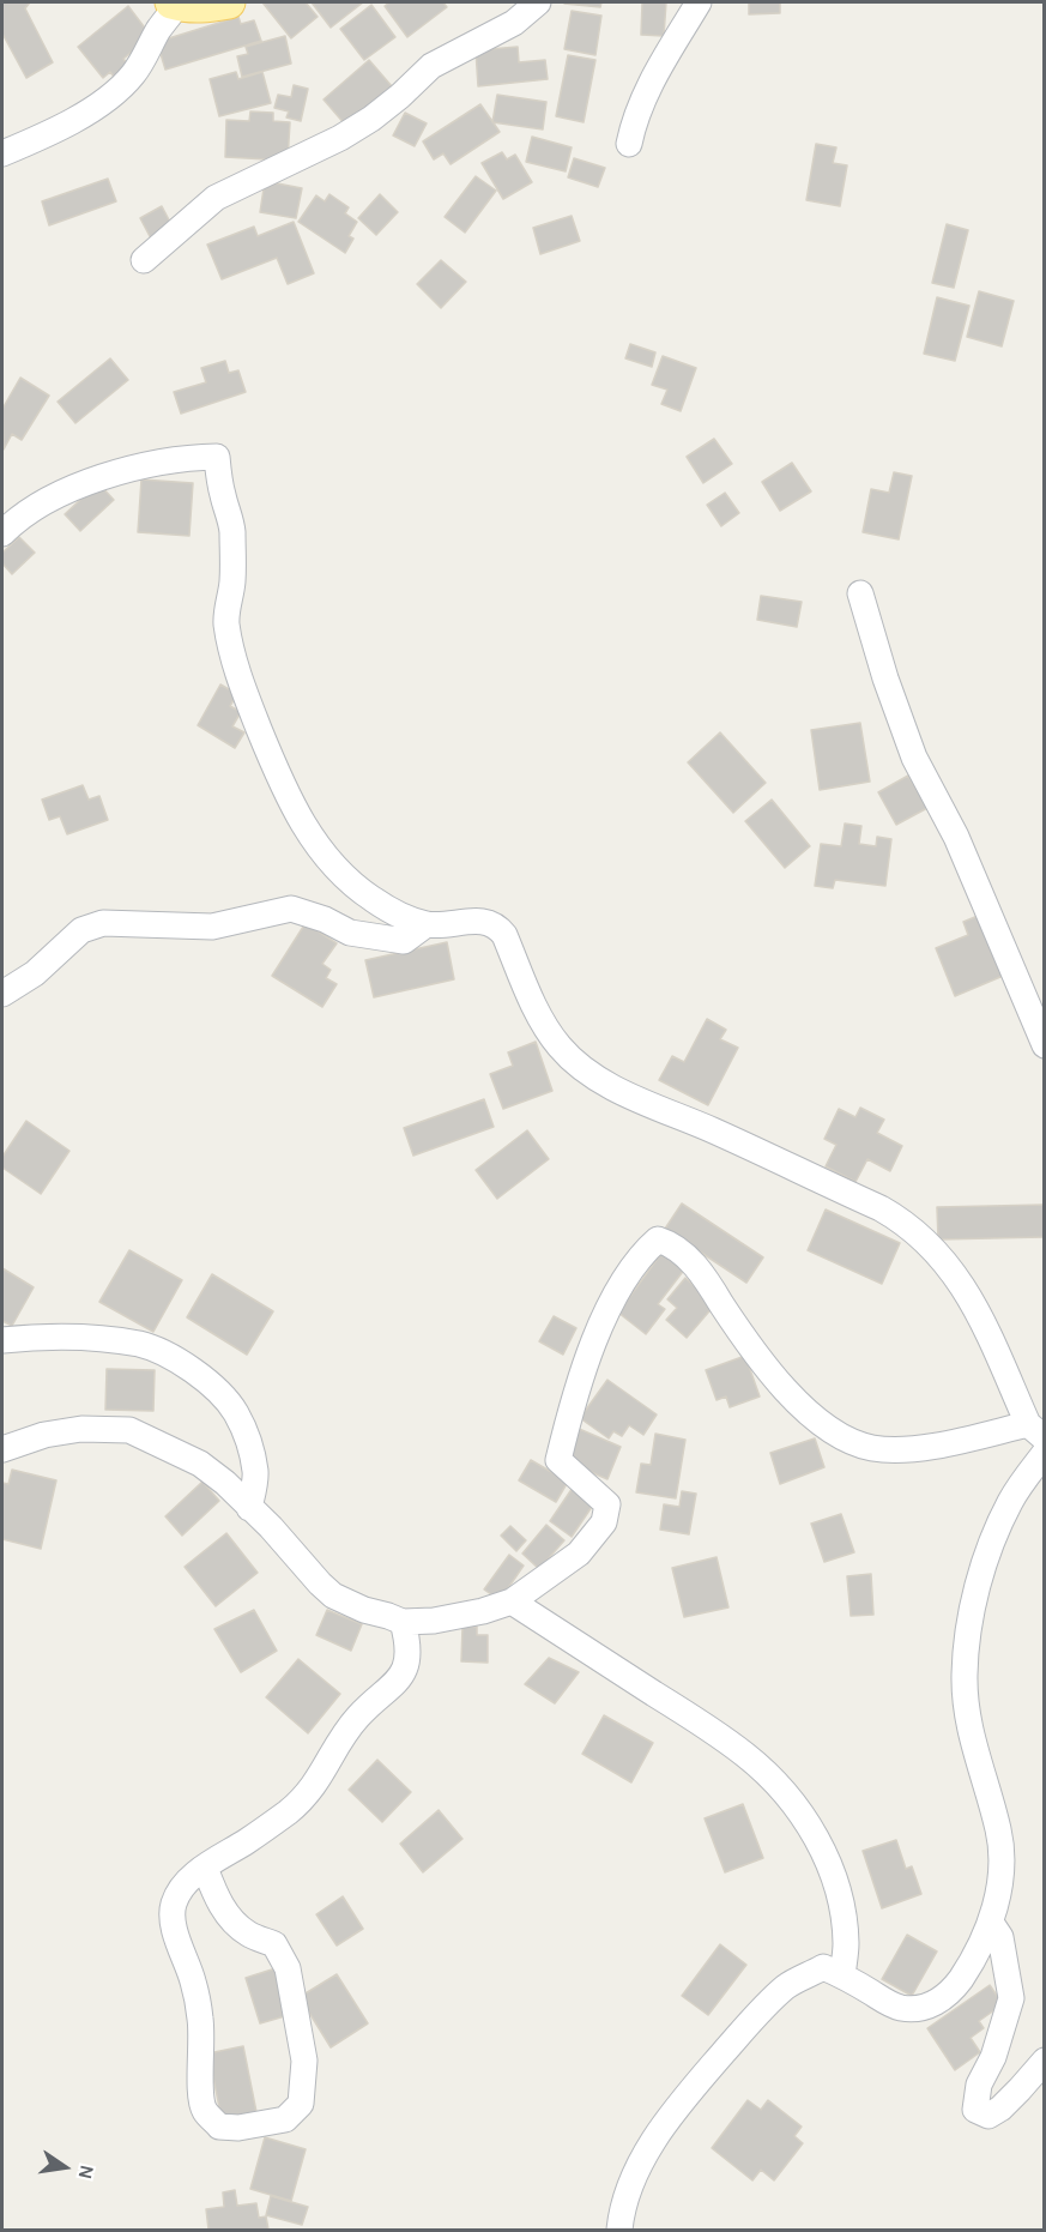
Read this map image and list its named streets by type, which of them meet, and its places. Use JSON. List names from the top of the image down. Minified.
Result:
{"north":"right"}
